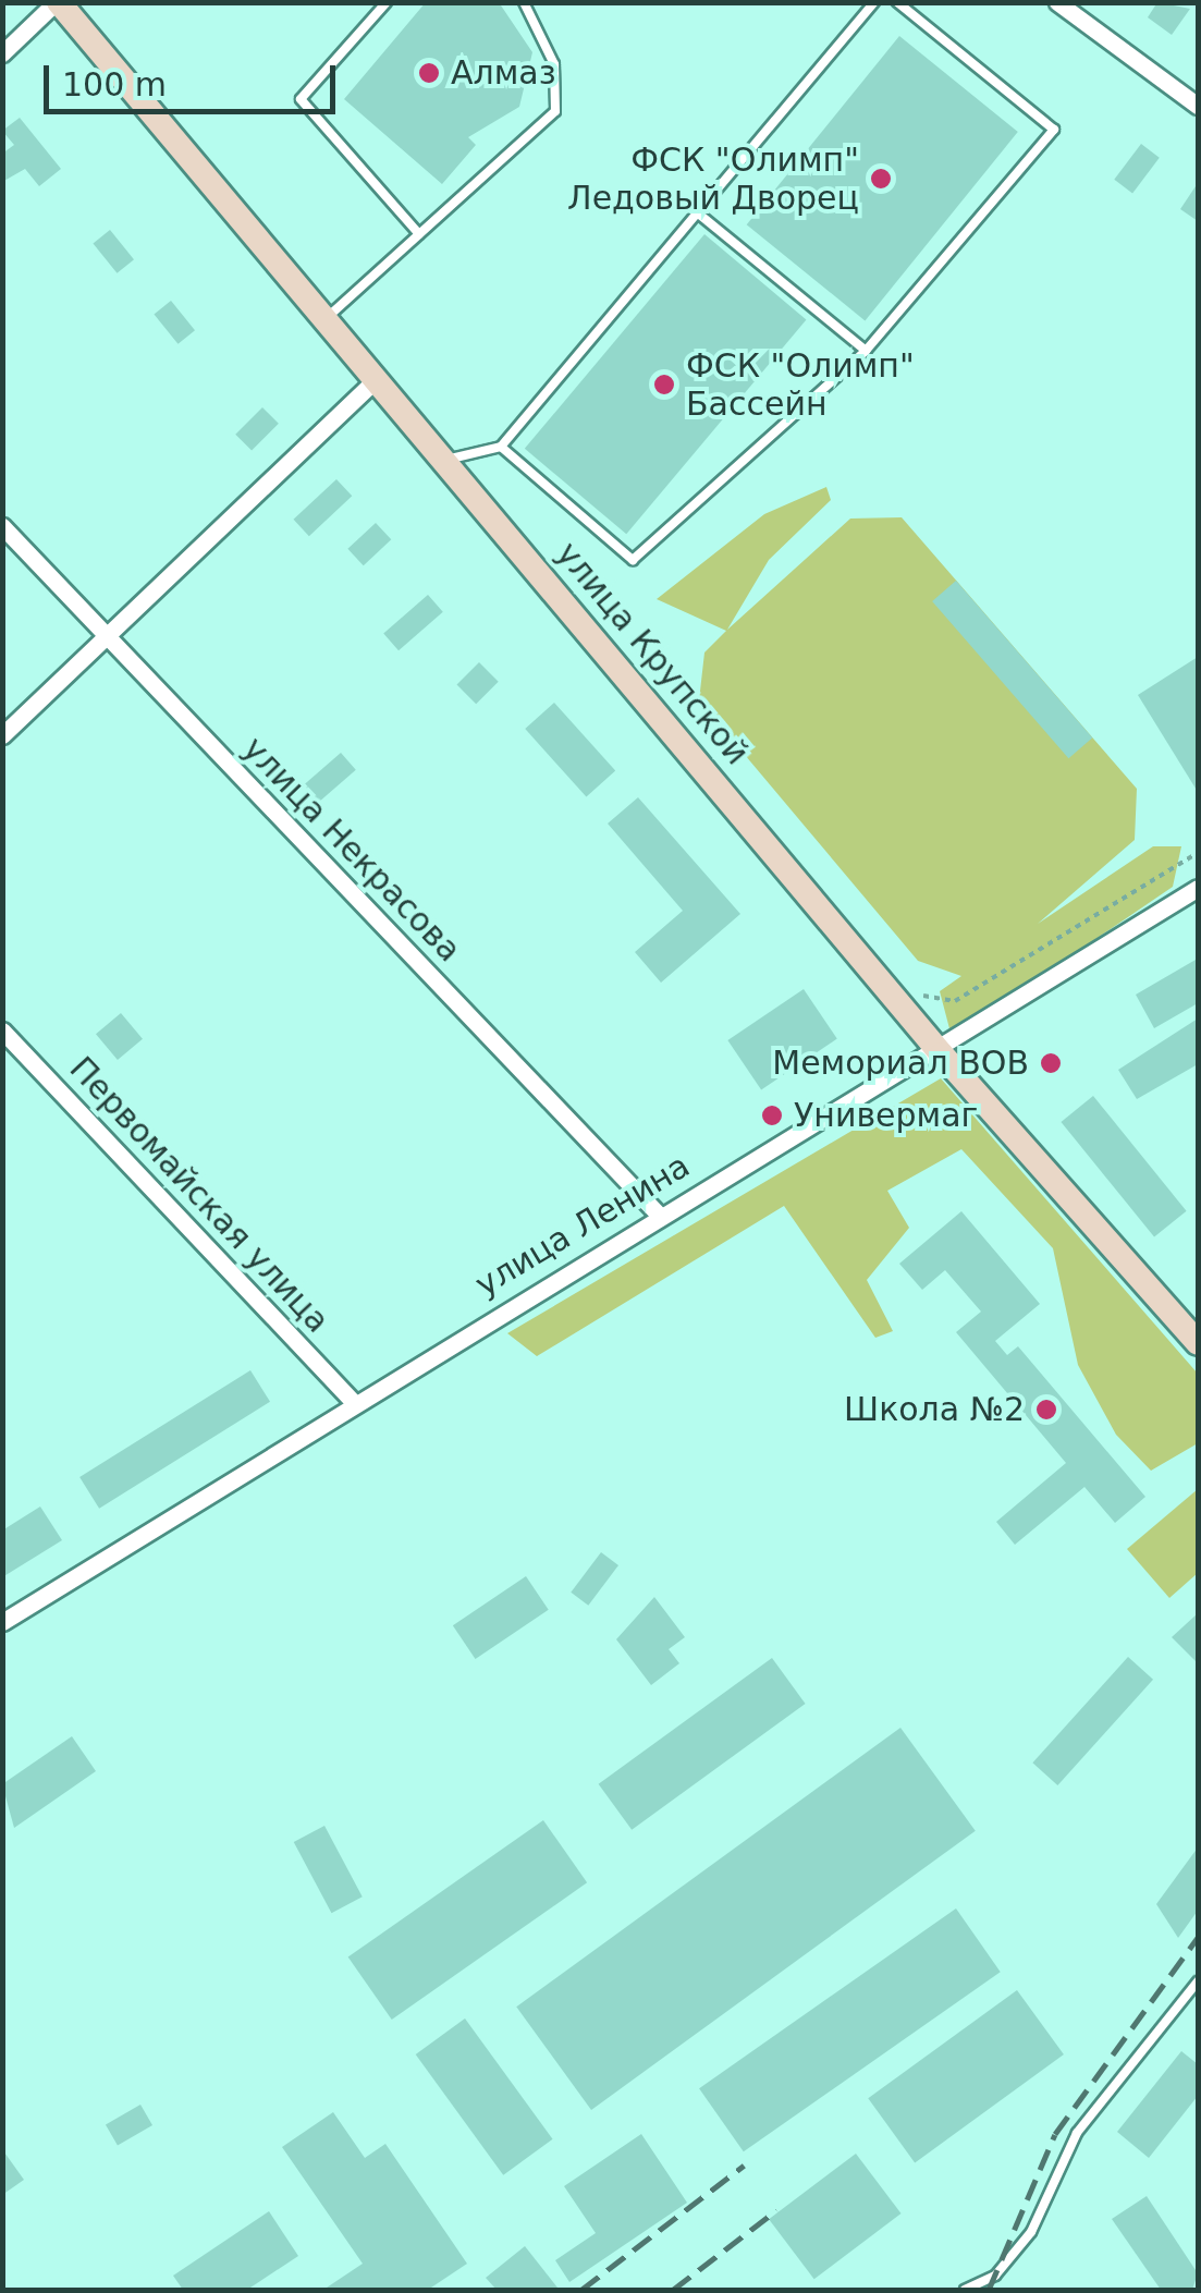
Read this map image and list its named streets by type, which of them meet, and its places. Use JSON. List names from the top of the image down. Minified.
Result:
{"streets":{"street":["улица Крупской","улица Некрасова","Первомайская улица","улица Ленина"]},"crossings":[["улица Крупской","улица Ленина"],["улица Некрасова","улица Ленина"],["Первомайская улица","улица Ленина"]],"places":["Алмаз","ФСК \"Олимп\" Ледовый Дворец","ФСК \"Олимп\" Бассейн","Мемориал ВОВ","Универмаг","Школа №2"],"scale_bar":"100 m"}
